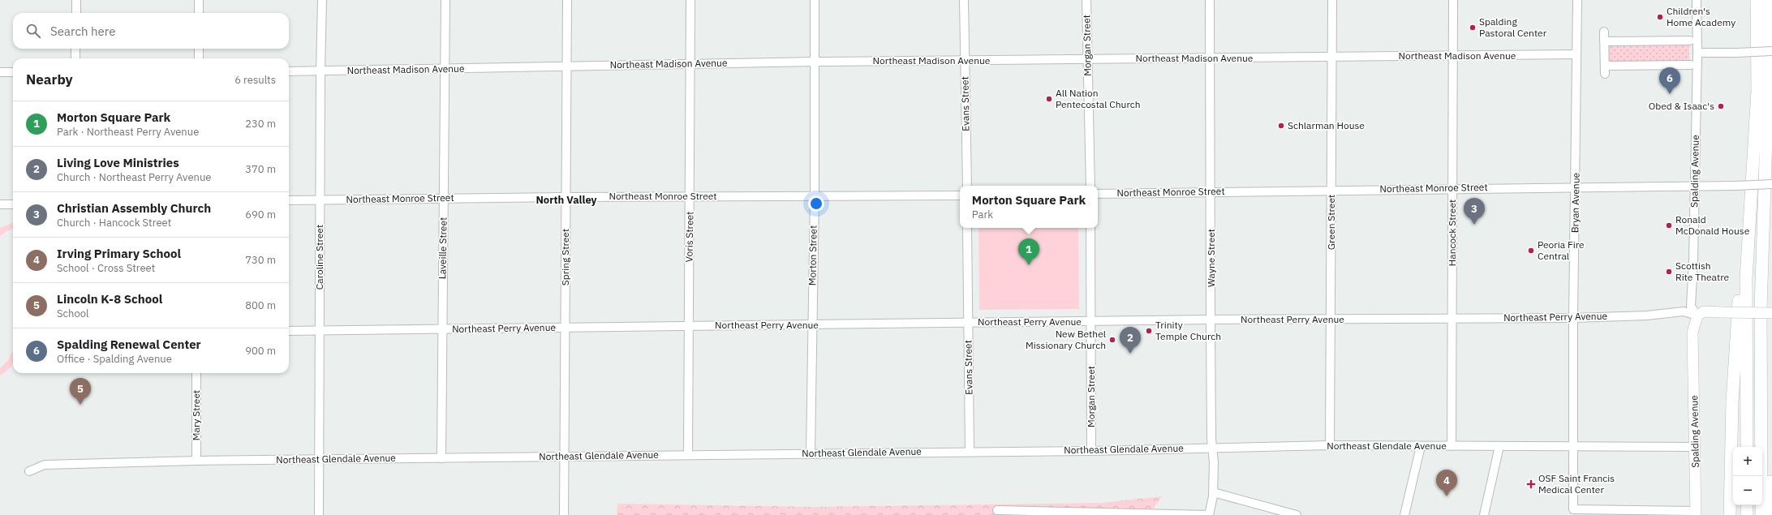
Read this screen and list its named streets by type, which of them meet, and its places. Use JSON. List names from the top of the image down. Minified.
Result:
{"streets":{"main road":["Spalding Avenue","Northeast Perry Avenue"],"street":["Morgan Street","Northeast Madison Avenue","Evans Street","Northeast Monroe Street","Bryan Avenue","Green Street","Hancock Street","Voris Street","Laveille Street","Morton Street","Caroline Street","Spring Street","Wayne Street","Mary Street","Northeast Glendale Avenue"]},"crossings":[["Morgan Street","Northeast Madison Avenue"],["Morgan Street","Northeast Perry Avenue"],["Morgan Street","Northeast Glendale Avenue"],["Northeast Madison Avenue","Evans Street"],["Northeast Madison Avenue","Bryan Avenue"],["Northeast Madison Avenue","Green Street"],["Northeast Madison Avenue","Hancock Street"],["Northeast Madison Avenue","Voris Street"],["Northeast Madison Avenue","Laveille Street"],["Northeast Madison Avenue","Morton Street"],["Northeast Madison Avenue","Caroline Street"],["Northeast Madison Avenue","Spring Street"],["Northeast Madison Avenue","Wayne Street"],["Evans Street","Northeast Perry Avenue"],["Evans Street","Northeast Glendale Avenue"],["Spalding Avenue","Northeast Monroe Street"],["Spalding Avenue","Bryan Avenue"],["Spalding Avenue","Northeast Perry Avenue"],["Spalding Avenue","Northeast Glendale Avenue"],["Northeast Monroe Street","Bryan Avenue"],["Northeast Monroe Street","Green Street"],["Northeast Monroe Street","Hancock Street"],["Northeast Monroe Street","Voris Street"],["Northeast Monroe Street","Laveille Street"],["Northeast Monroe Street","Morton Street"],["Northeast Monroe Street","Caroline Street"],["Northeast Monroe Street","Spring Street"],["Northeast Monroe Street","Wayne Street"],["Bryan Avenue","Northeast Perry Avenue"],["Bryan Avenue","Northeast Glendale Avenue"],["Green Street","Northeast Perry Avenue"],["Green Street","Northeast Glendale Avenue"],["Hancock Street","Northeast Perry Avenue"],["Hancock Street","Northeast Glendale Avenue"],["Voris Street","Northeast Perry Avenue"],["Voris Street","Northeast Glendale Avenue"],["Laveille Street","Northeast Perry Avenue"],["Laveille Street","Northeast Glendale Avenue"],["Morton Street","Northeast Perry Avenue"],["Morton Street","Northeast Glendale Avenue"],["Caroline Street","Northeast Perry Avenue"],["Caroline Street","Northeast Glendale Avenue"],["Spring Street","Northeast Perry Avenue"],["Spring Street","Northeast Glendale Avenue"],["Wayne Street","Northeast Perry Avenue"],["Wayne Street","Northeast Glendale Avenue"],["Mary Street","Northeast Glendale Avenue"]],"districts":["North Valley"],"places":{"other":["Children's Home Academy","Spalding Pastoral Center","All Nation Pentecostal Church","Obed & Isaac's","Schlarman House","Ronald McDonald House","Peoria Fire Central","Scottish Rite Theatre","Trinity Temple Church","New Bethel Missionary Church"],"health":["OSF Saint Francis Medical Center"]},"page":{"search":"Search here","heading":["Nearby","6 results"],"pins":["6","3","1","2","5","4"],"list":[{"mark":"1","name":"Morton Square Park","note":"Park · Northeast Perry Avenue","value":"230 m"},{"mark":"2","name":"Living Love Ministries","note":"Church · Northeast Perry Avenue","value":"370 m"},{"mark":"3","name":"Christian Assembly Church","note":"Church · Hancock Street","value":"690 m"},{"mark":"4","name":"Irving Primary School","note":"School · Cross Street","value":"730 m"},{"mark":"5","name":"Lincoln K-8 School","note":"School","value":"800 m"},{"mark":"6","name":"Spalding Renewal Center","note":"Office · Spalding Avenue","value":"900 m"}],"popup":["Morton Square Park","Park"],"map_buttons":["+","−"]}}
